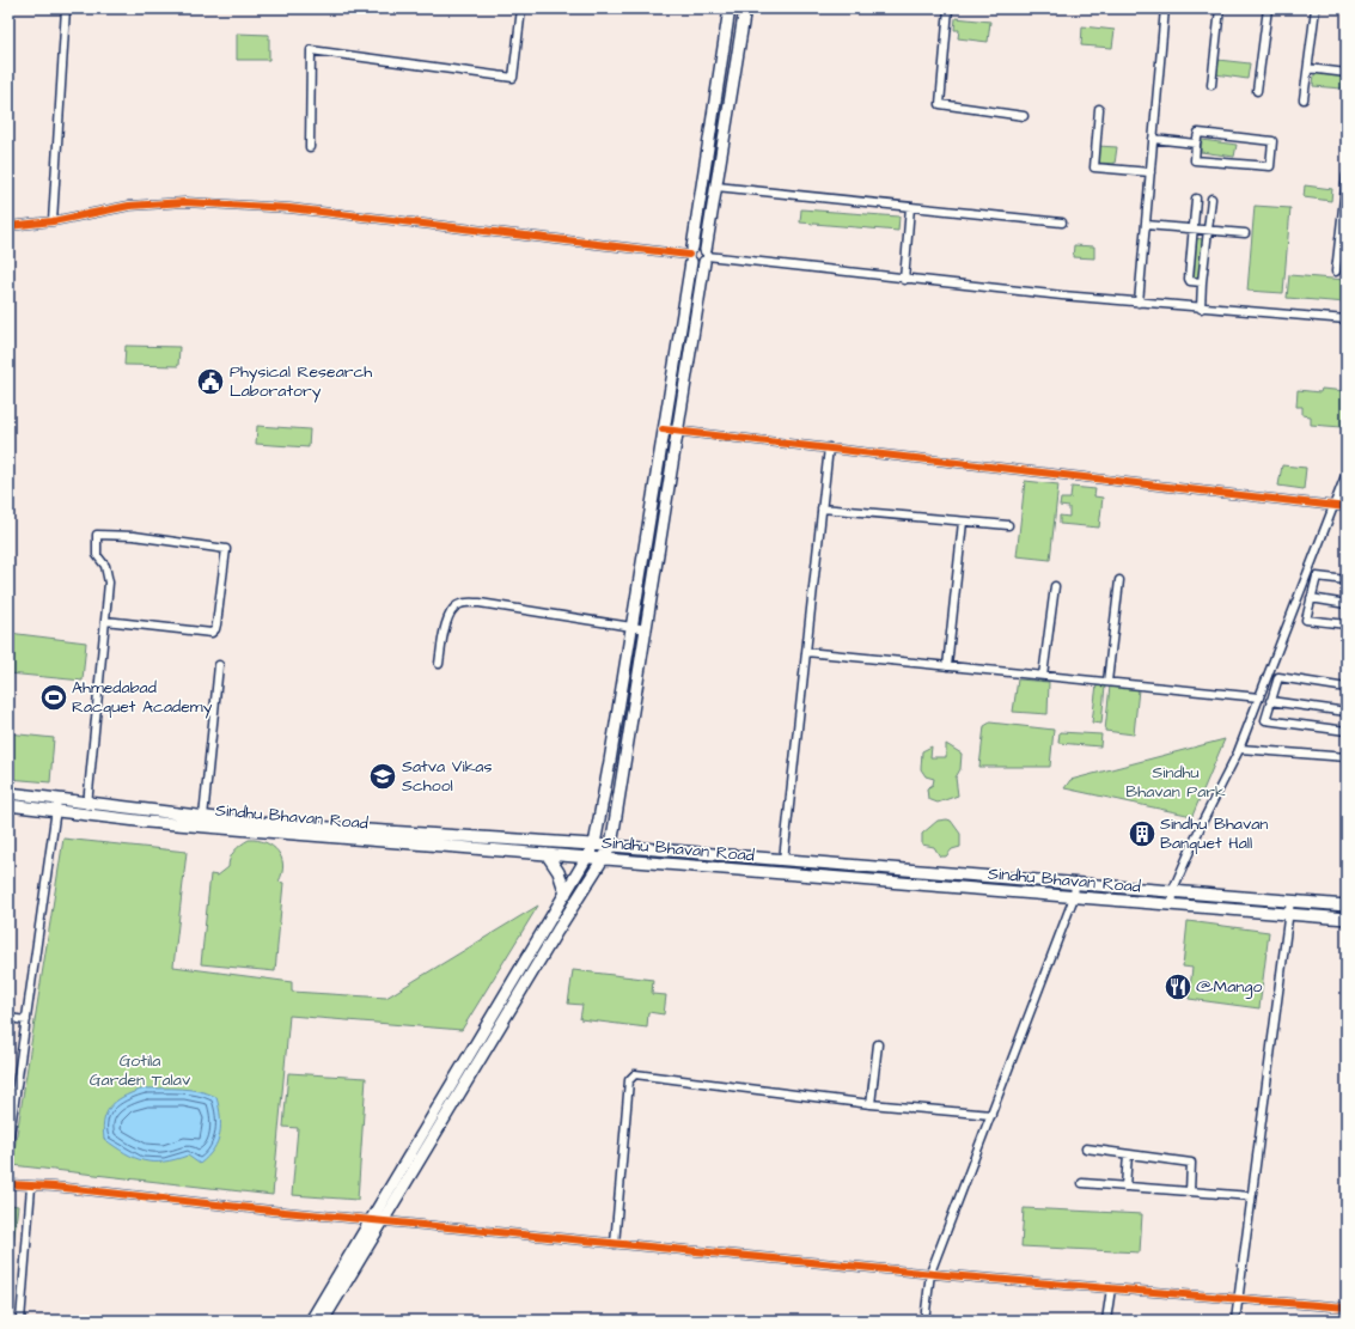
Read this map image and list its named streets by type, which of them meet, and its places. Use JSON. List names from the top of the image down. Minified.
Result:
{"streets":{"main road":["Sindhu Bhavan Road"]},"parks":["Sindhu Bhavan Park","Gotila Garden Talav"],"places":{"public building":["Physical Research Laboratory"],"sports":["Ahmedabad Racquet Academy"],"school or university":["Satva Vikas School"],"building":["Sindhu Bhavan Banquet Hall"],"restaurant":["@Mango"]}}
